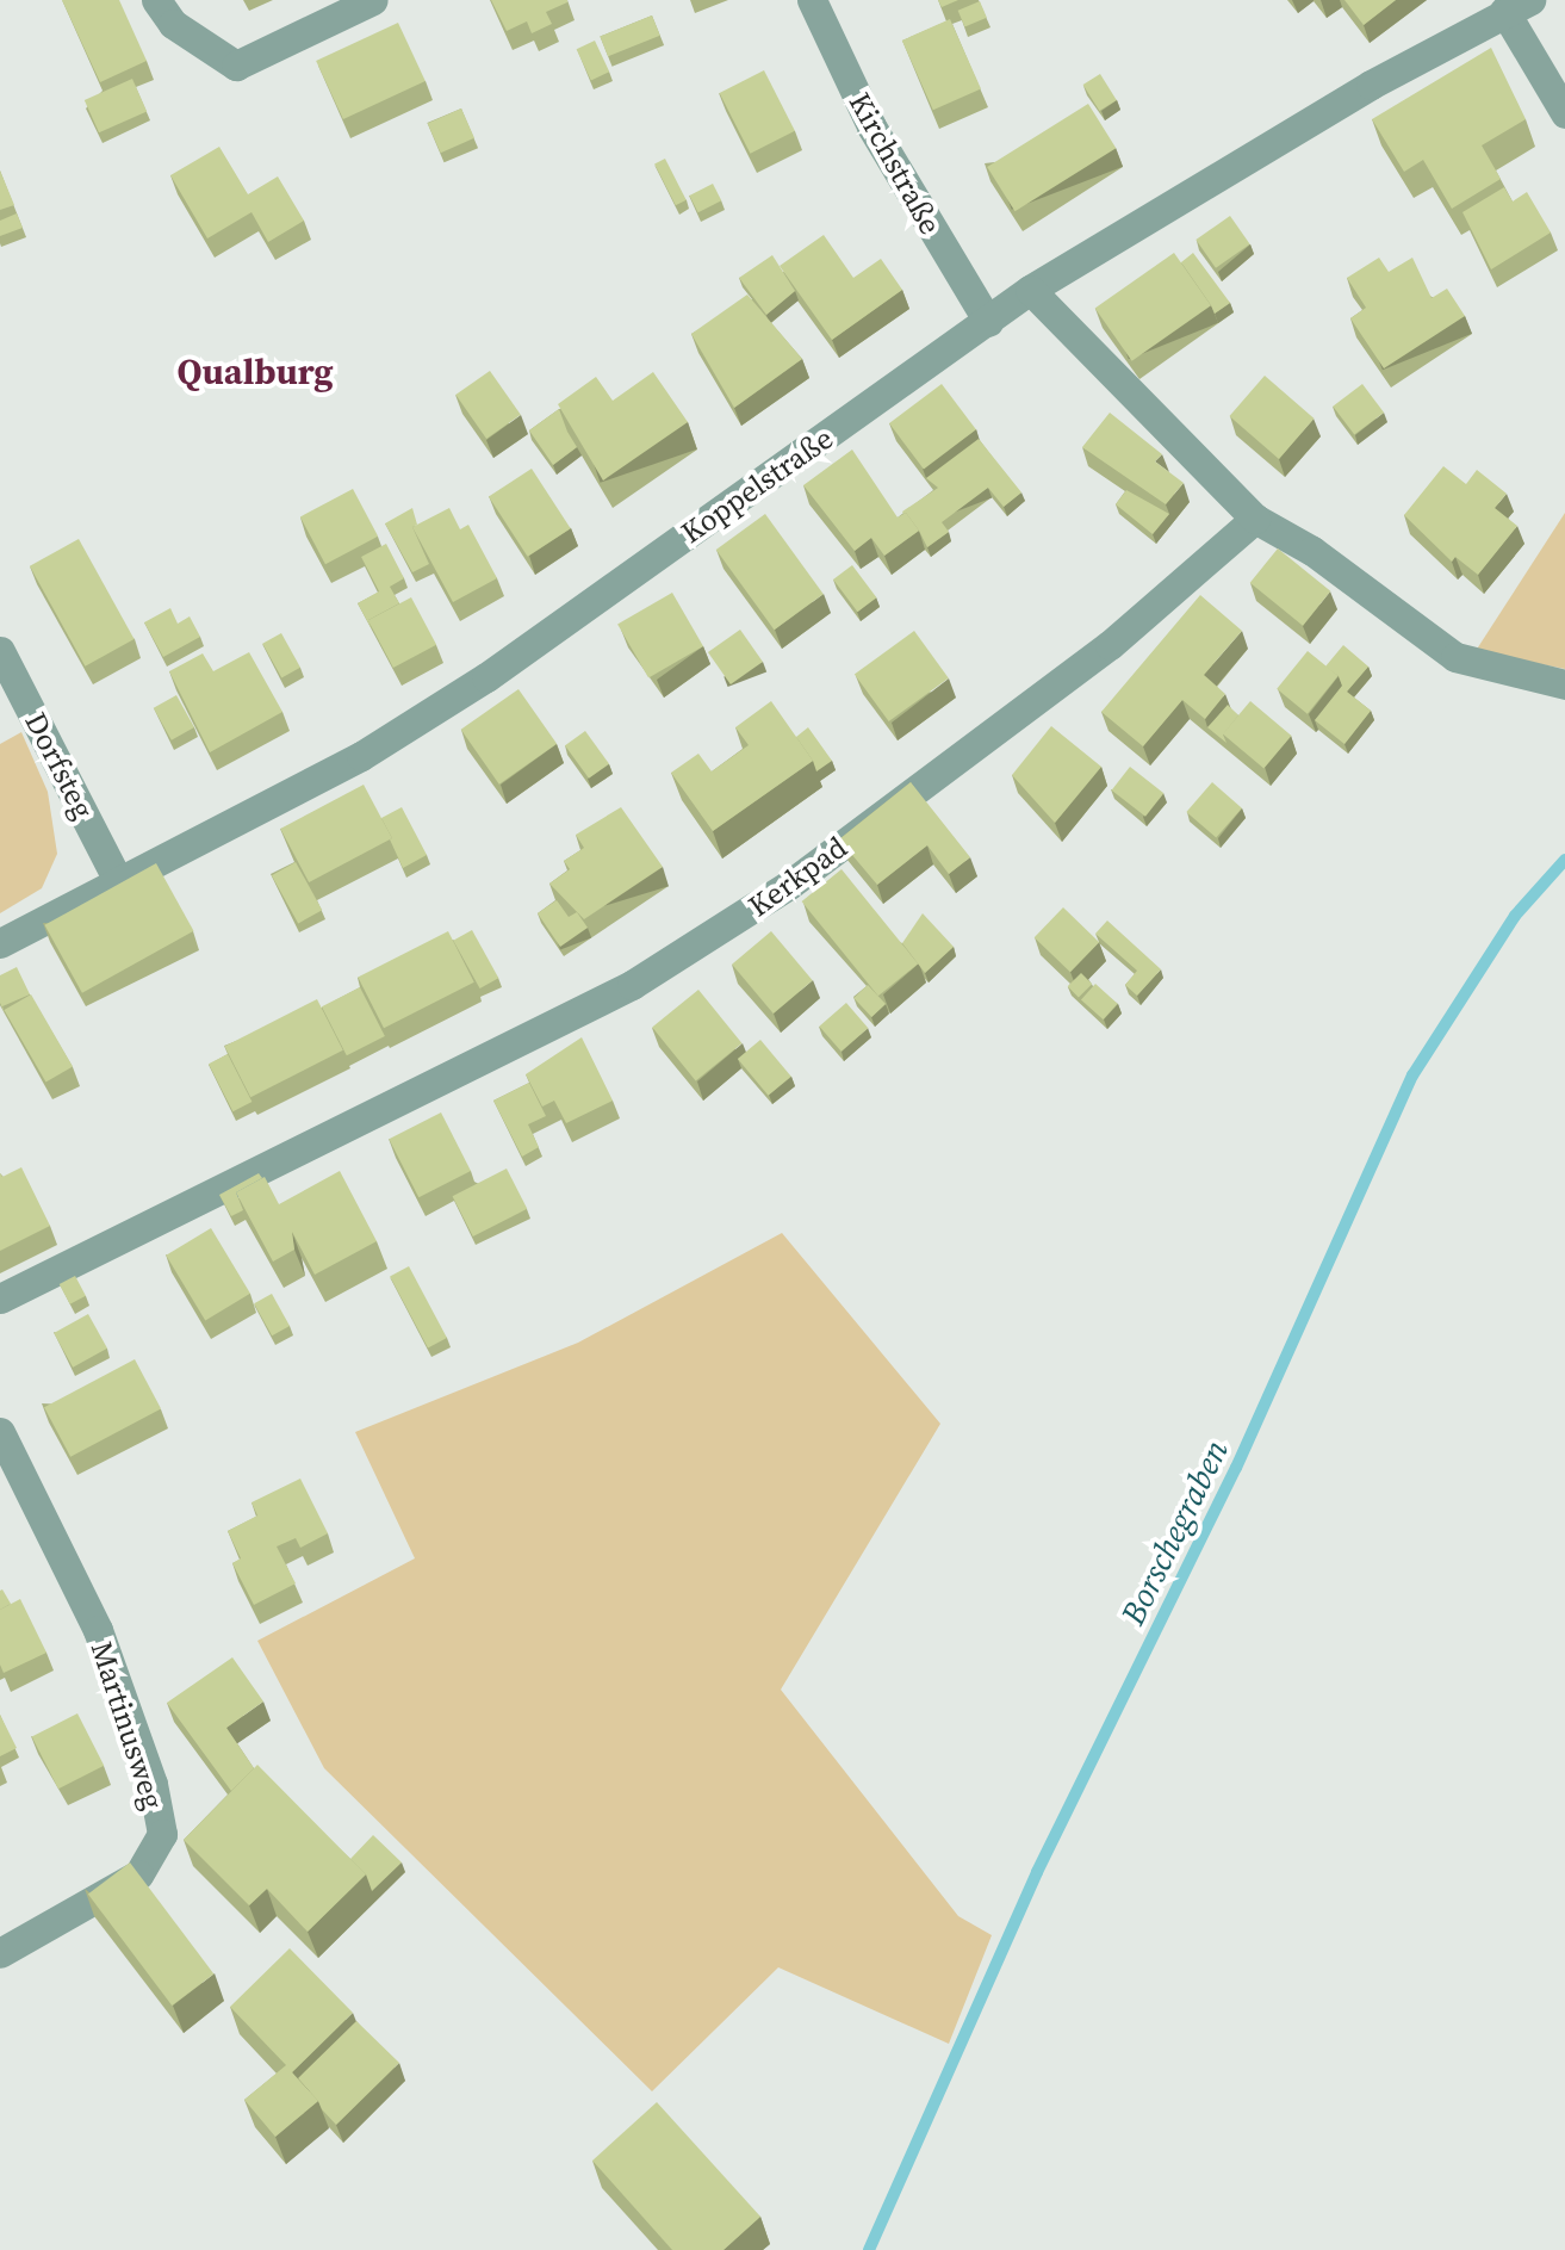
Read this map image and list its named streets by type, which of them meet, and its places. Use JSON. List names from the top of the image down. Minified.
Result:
{"streets":{"street":["Kirchstraße","Koppelstraße","Dorfsteg","Kerkpad","Martinusweg"]},"crossings":[["Kirchstraße","Koppelstraße"],["Koppelstraße","Dorfsteg"]],"districts":["Qualburg"],"water":["Borschegraben"]}
